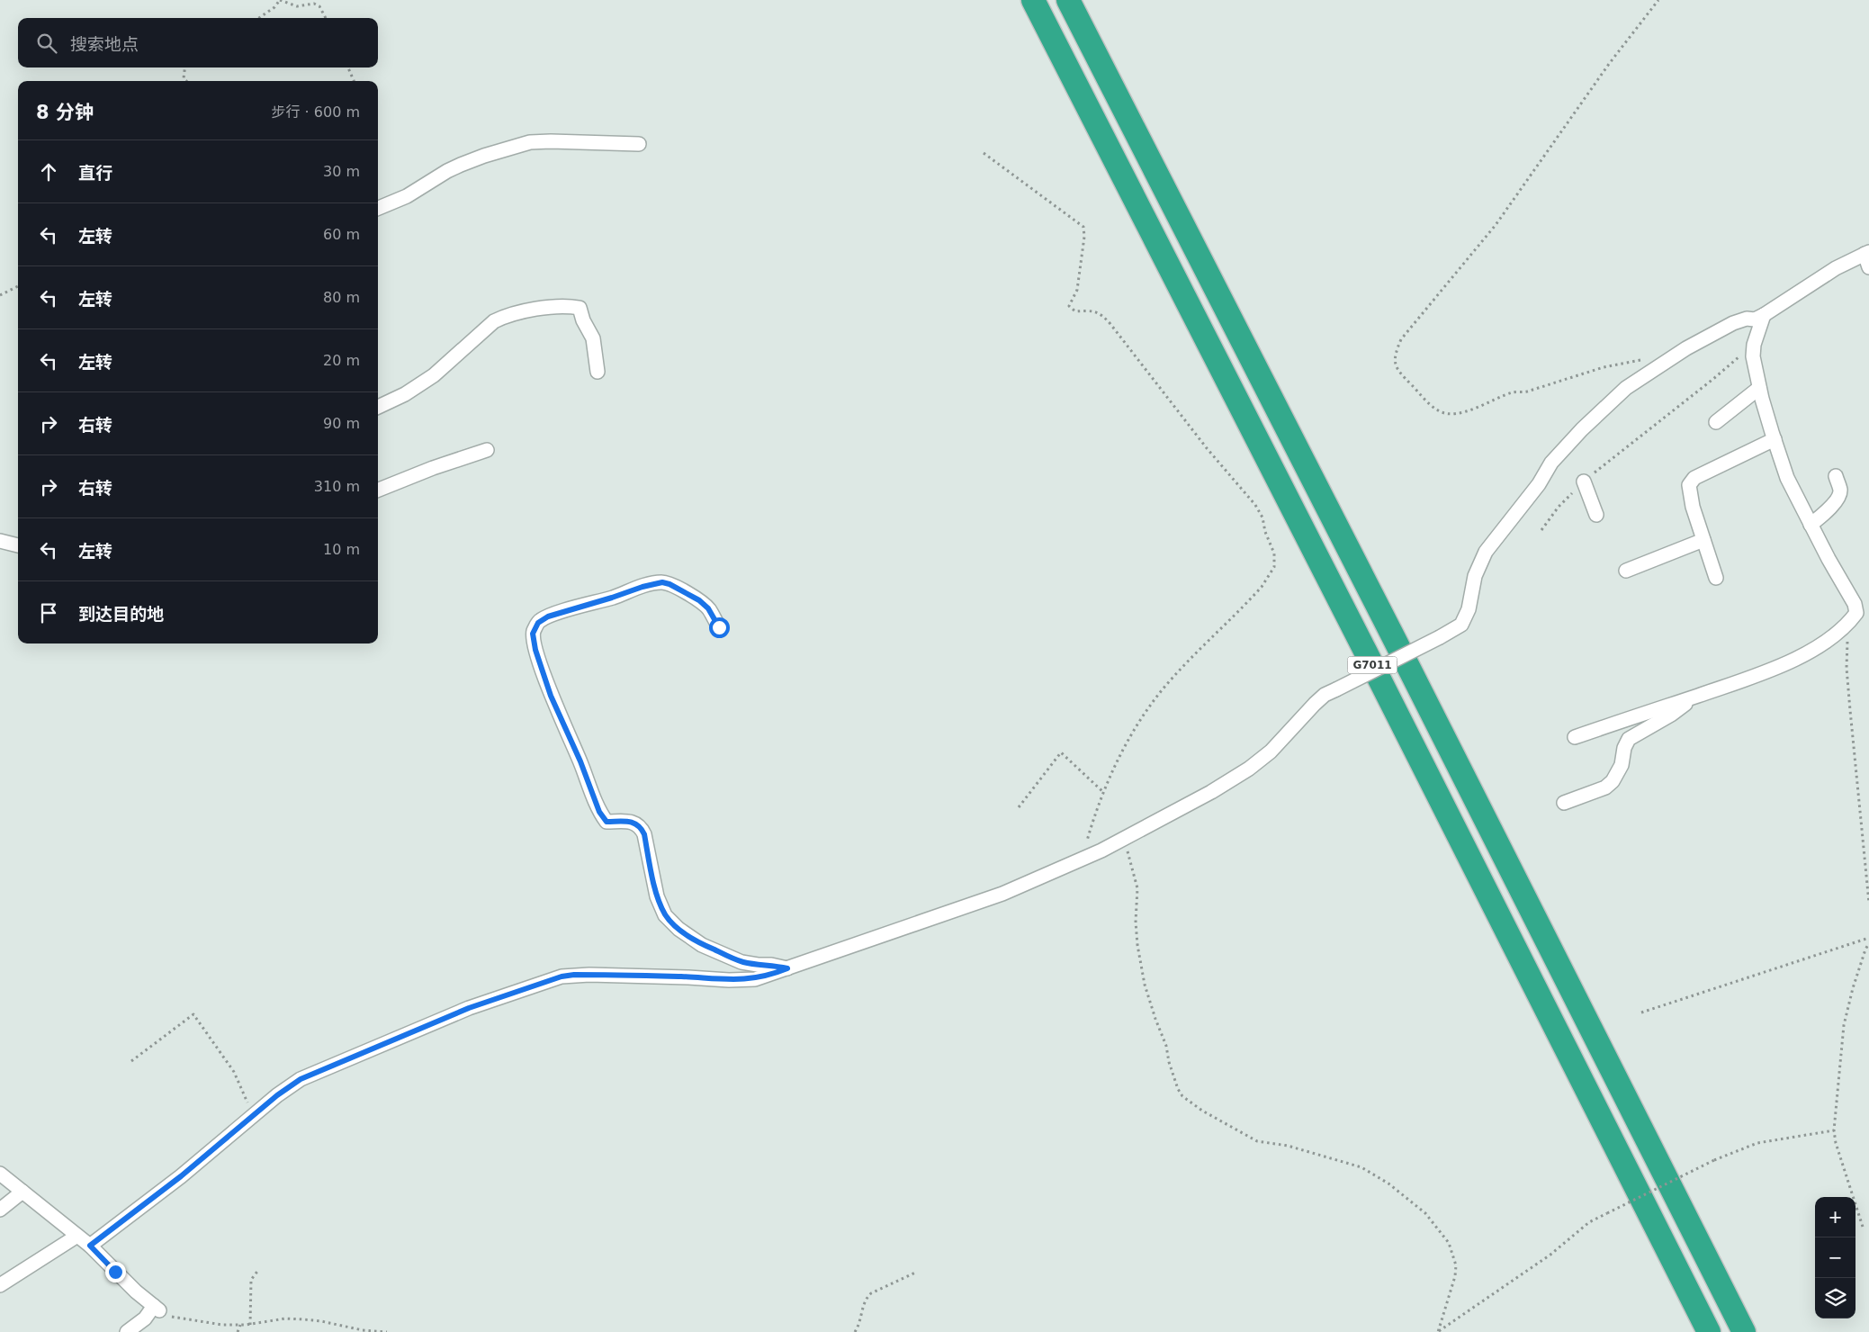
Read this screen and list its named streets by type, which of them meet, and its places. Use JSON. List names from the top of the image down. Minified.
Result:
{"streets":{"highway":["G7011"]},"page":{"search":"搜索地点","heading":["8 分钟","步行 · 600 m"],"list":[["直行","30 m"],["左转","60 m"],["左转","80 m"],["左转","20 m"],["右转","90 m"],["右转","310 m"],["左转","10 m"],"到达目的地"],"map_buttons":["+","−"]}}
